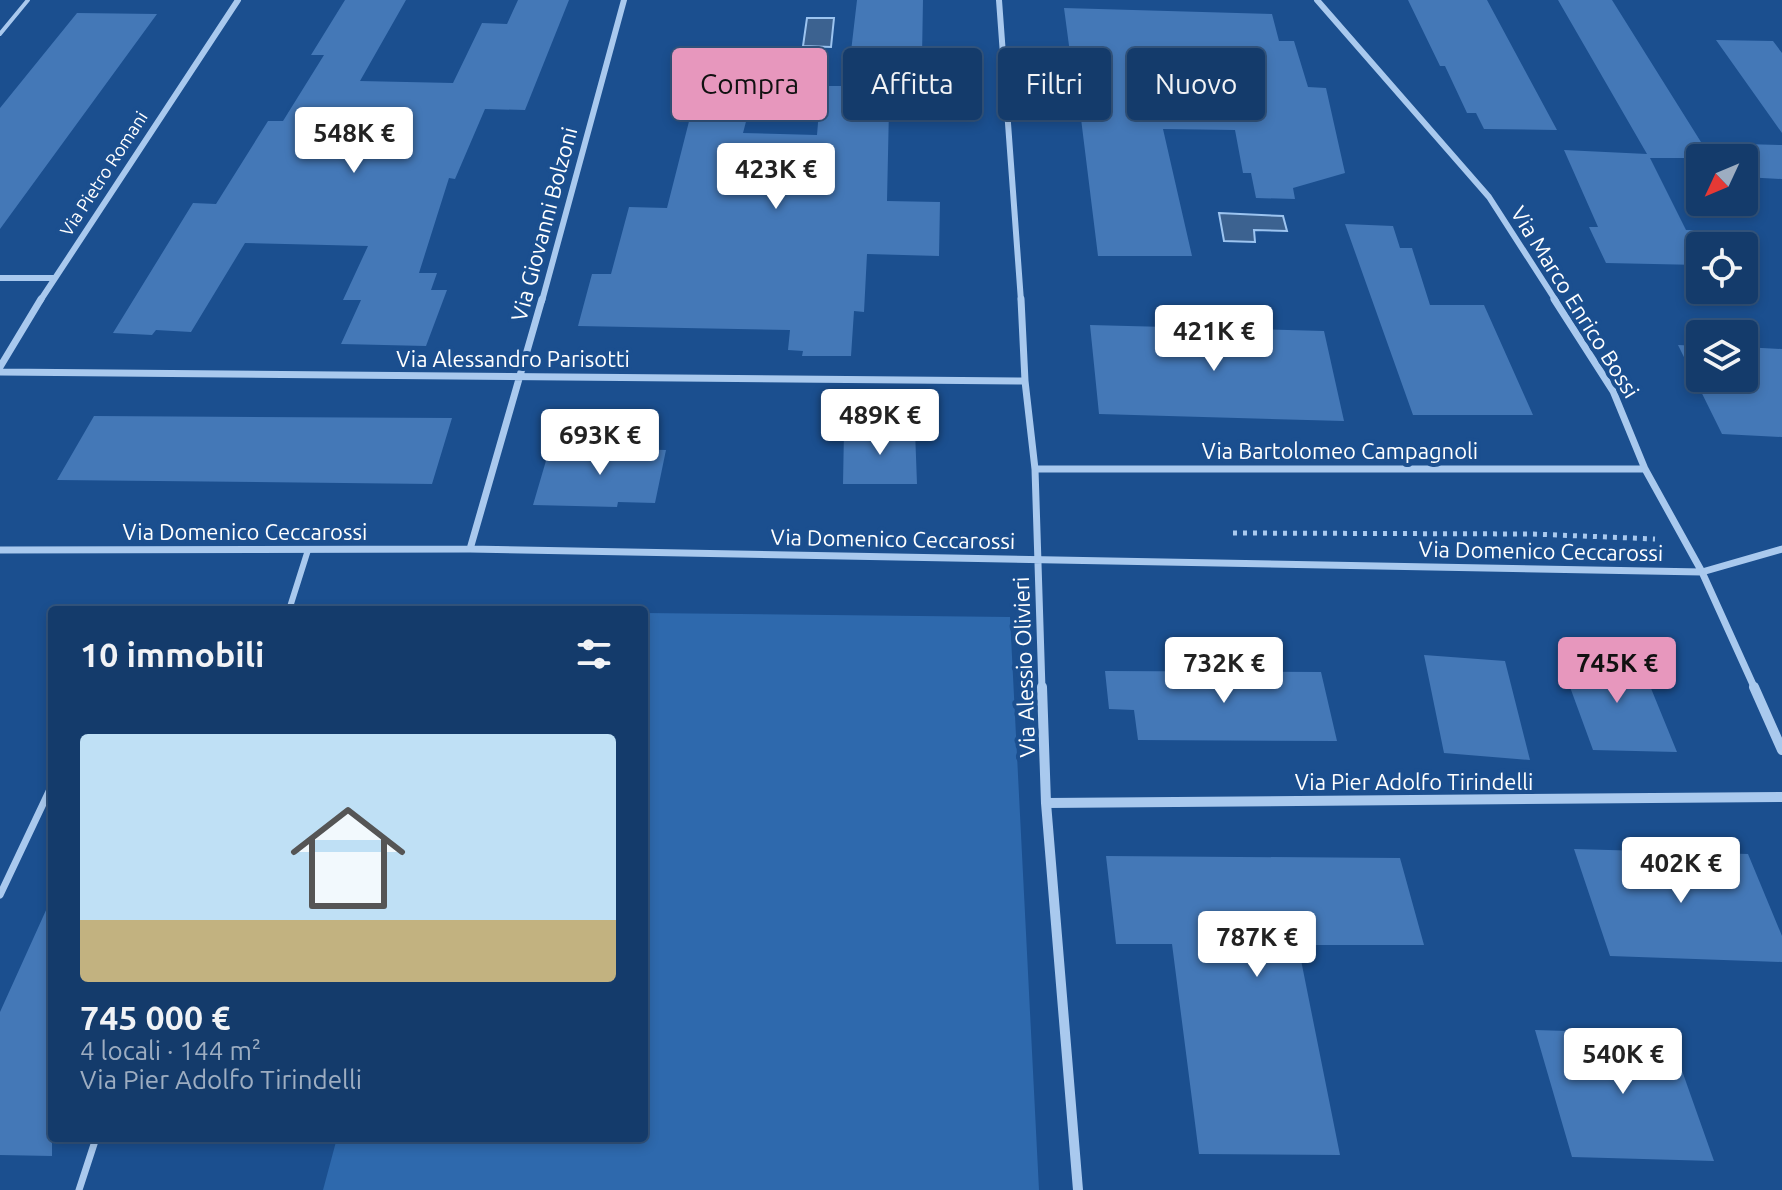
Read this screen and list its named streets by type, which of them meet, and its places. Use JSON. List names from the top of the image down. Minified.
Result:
{"streets":{"street":["Via Pietro Romani","Via Giovanni Bolzoni","Via Marco Enrico Bossi","Via Alessandro Parisotti","Via Bartolomeo Campagnoli","Via Domenico Ceccarossi","Via Alessio Olivieri","Via Pier Adolfo Tirindelli"]},"crossings":[["Via Pietro Romani","Via Alessandro Parisotti"],["Via Giovanni Bolzoni","Via Alessandro Parisotti"],["Via Giovanni Bolzoni","Via Domenico Ceccarossi"],["Via Marco Enrico Bossi","Via Bartolomeo Campagnoli"],["Via Marco Enrico Bossi","Via Domenico Ceccarossi"],["Via Alessandro Parisotti","Via Alessio Olivieri"],["Via Bartolomeo Campagnoli","Via Alessio Olivieri"],["Via Domenico Ceccarossi","Via Alessio Olivieri"],["Via Alessio Olivieri","Via Pier Adolfo Tirindelli"]],"north":"bottom left","page":{"chip":["Compra","Affitta","Filtri","Nuovo"],"price":["548K €","423K €","421K €","489K €","693K €","732K €","745K €","402K €","787K €","540K €"],"heading":"10 immobili","list":[{"name":"745 000 €","note":"4 locali · 144 m² · Via Pier Adolfo Tirindelli"}]}}
